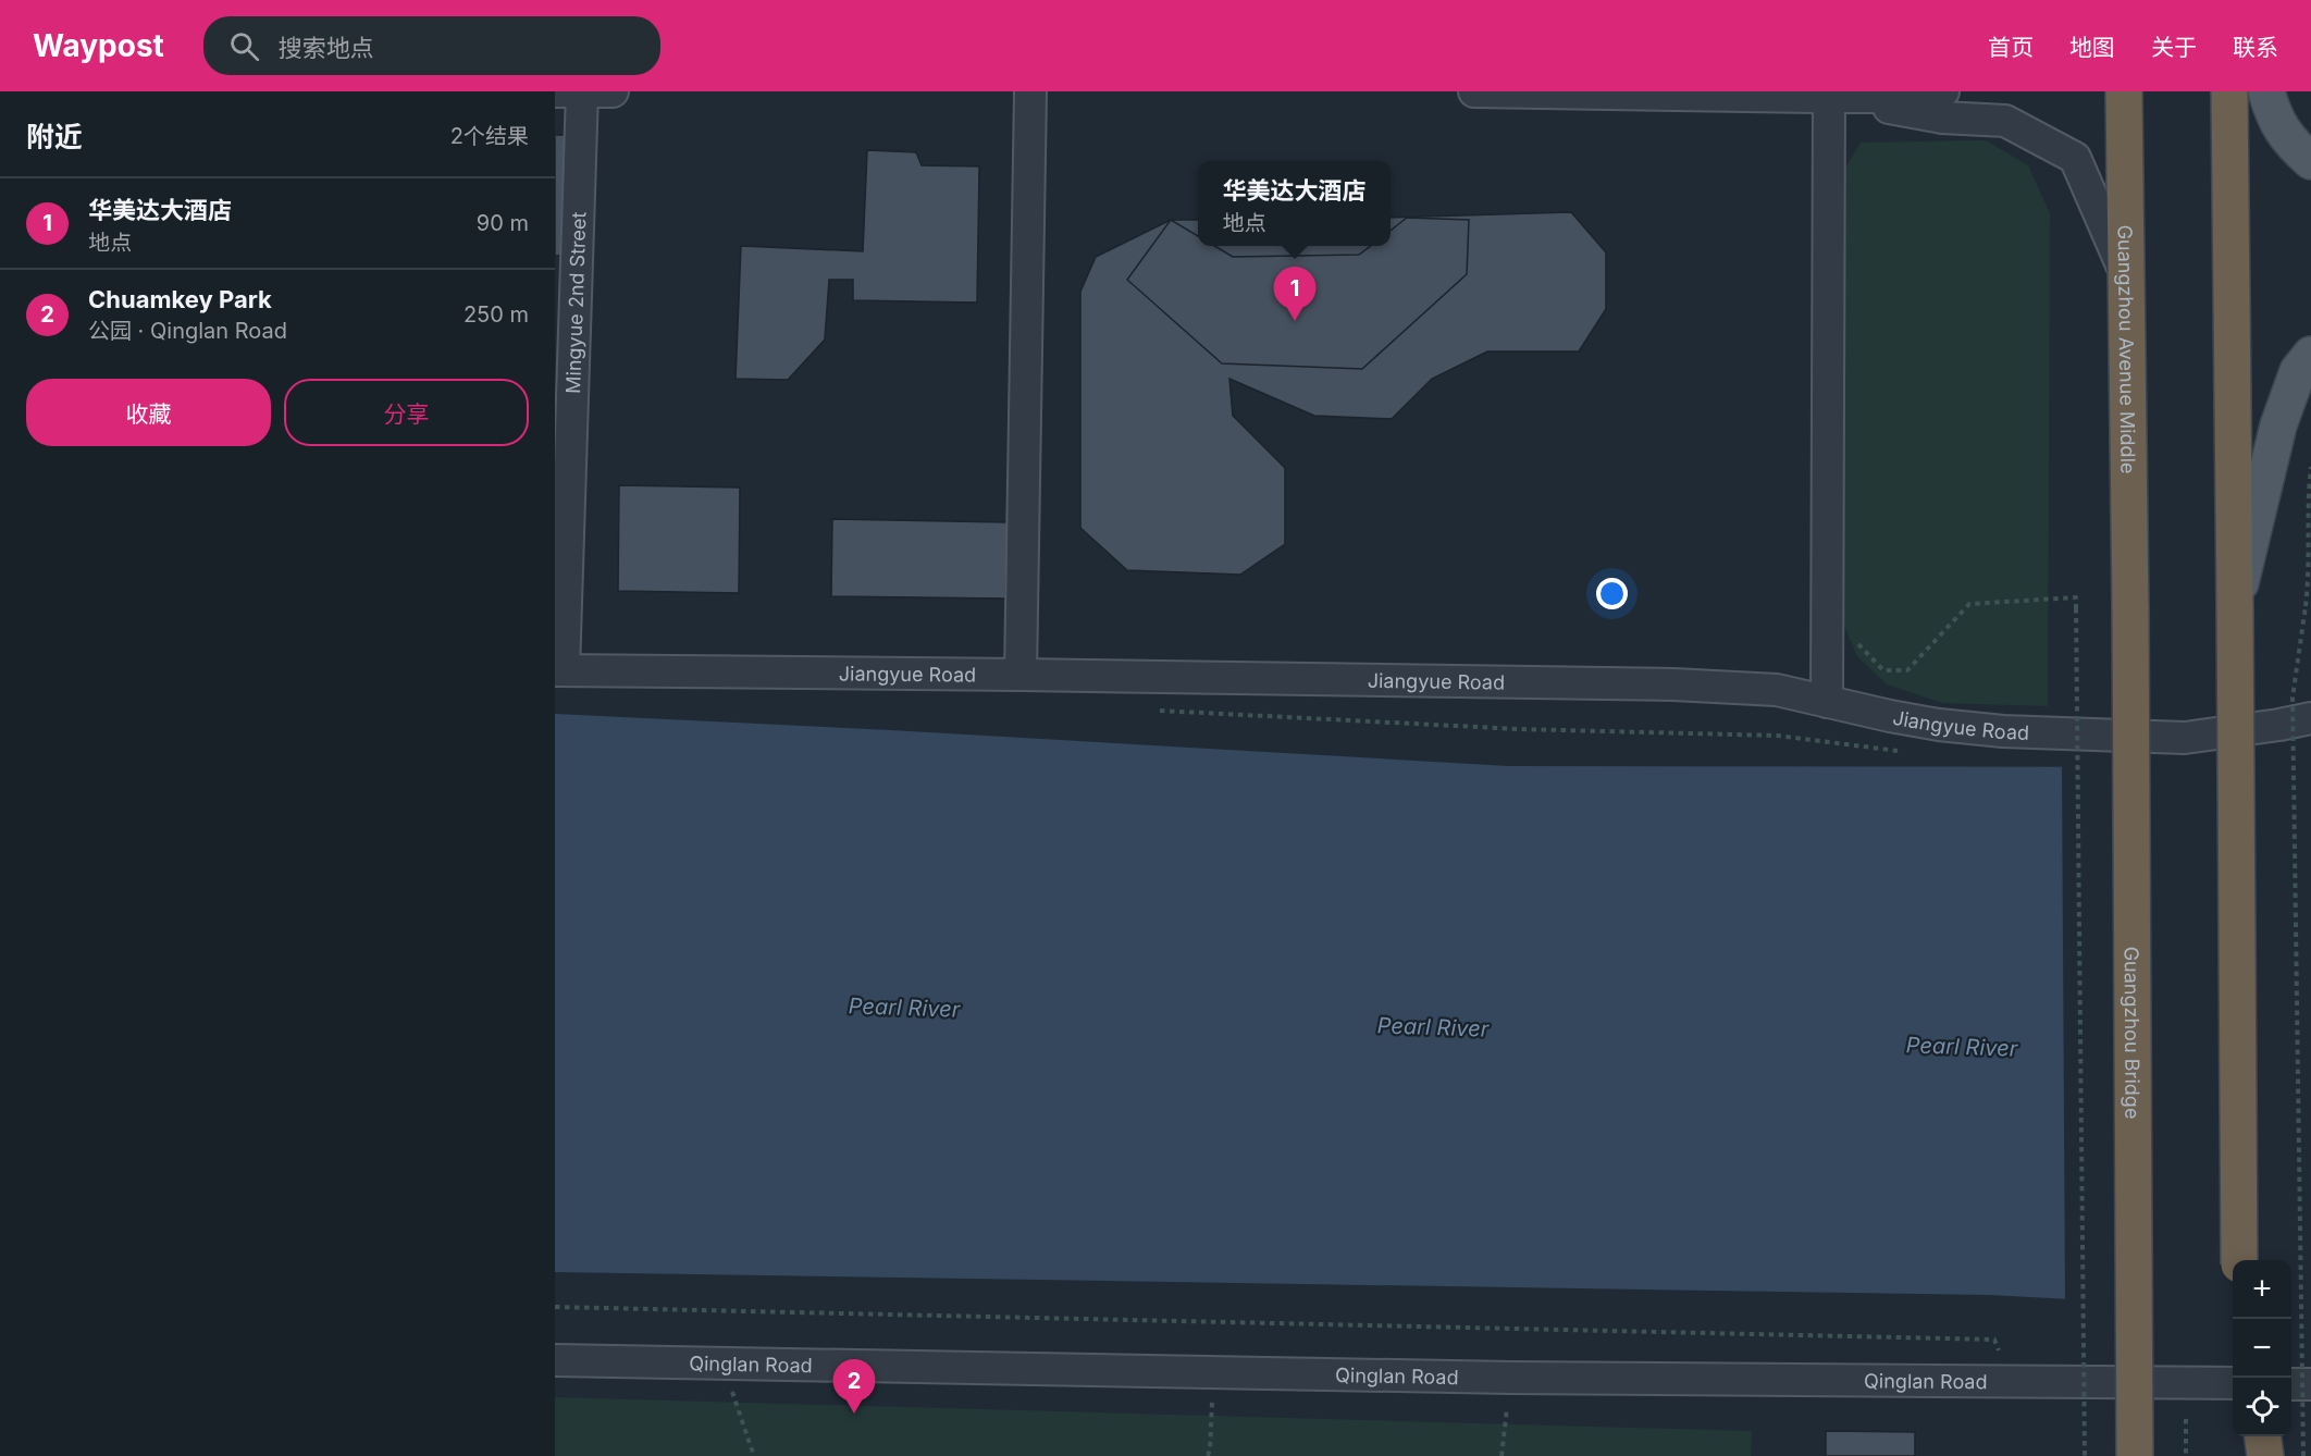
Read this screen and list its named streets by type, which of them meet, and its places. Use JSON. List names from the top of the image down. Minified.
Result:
{"streets":{"highway":["Guangzhou Avenue Middle","Guangzhou Bridge"],"street":["Mingyue 2nd Street","Jiangyue Road","Qinglan Road"]},"crossings":[["Mingyue 2nd Street","Jiangyue Road"],["Guangzhou Avenue Middle","Guangzhou Bridge"]],"water":["Pearl River"],"page":{"header":"Waypost","search":"搜索地点","nav":["首页","地图","关于","联系"],"heading":["附近","2个结果"],"popup":["华美达大酒店","地点"],"list":[{"mark":"1","name":"华美达大酒店","note":"地点","value":"90 m"},{"mark":"2","name":"Chuamkey Park","note":"公园 · Qinglan Road","value":"250 m"}],"pins":["1","2"],"buttons":["收藏","分享"],"map_buttons":["+","−"]}}
